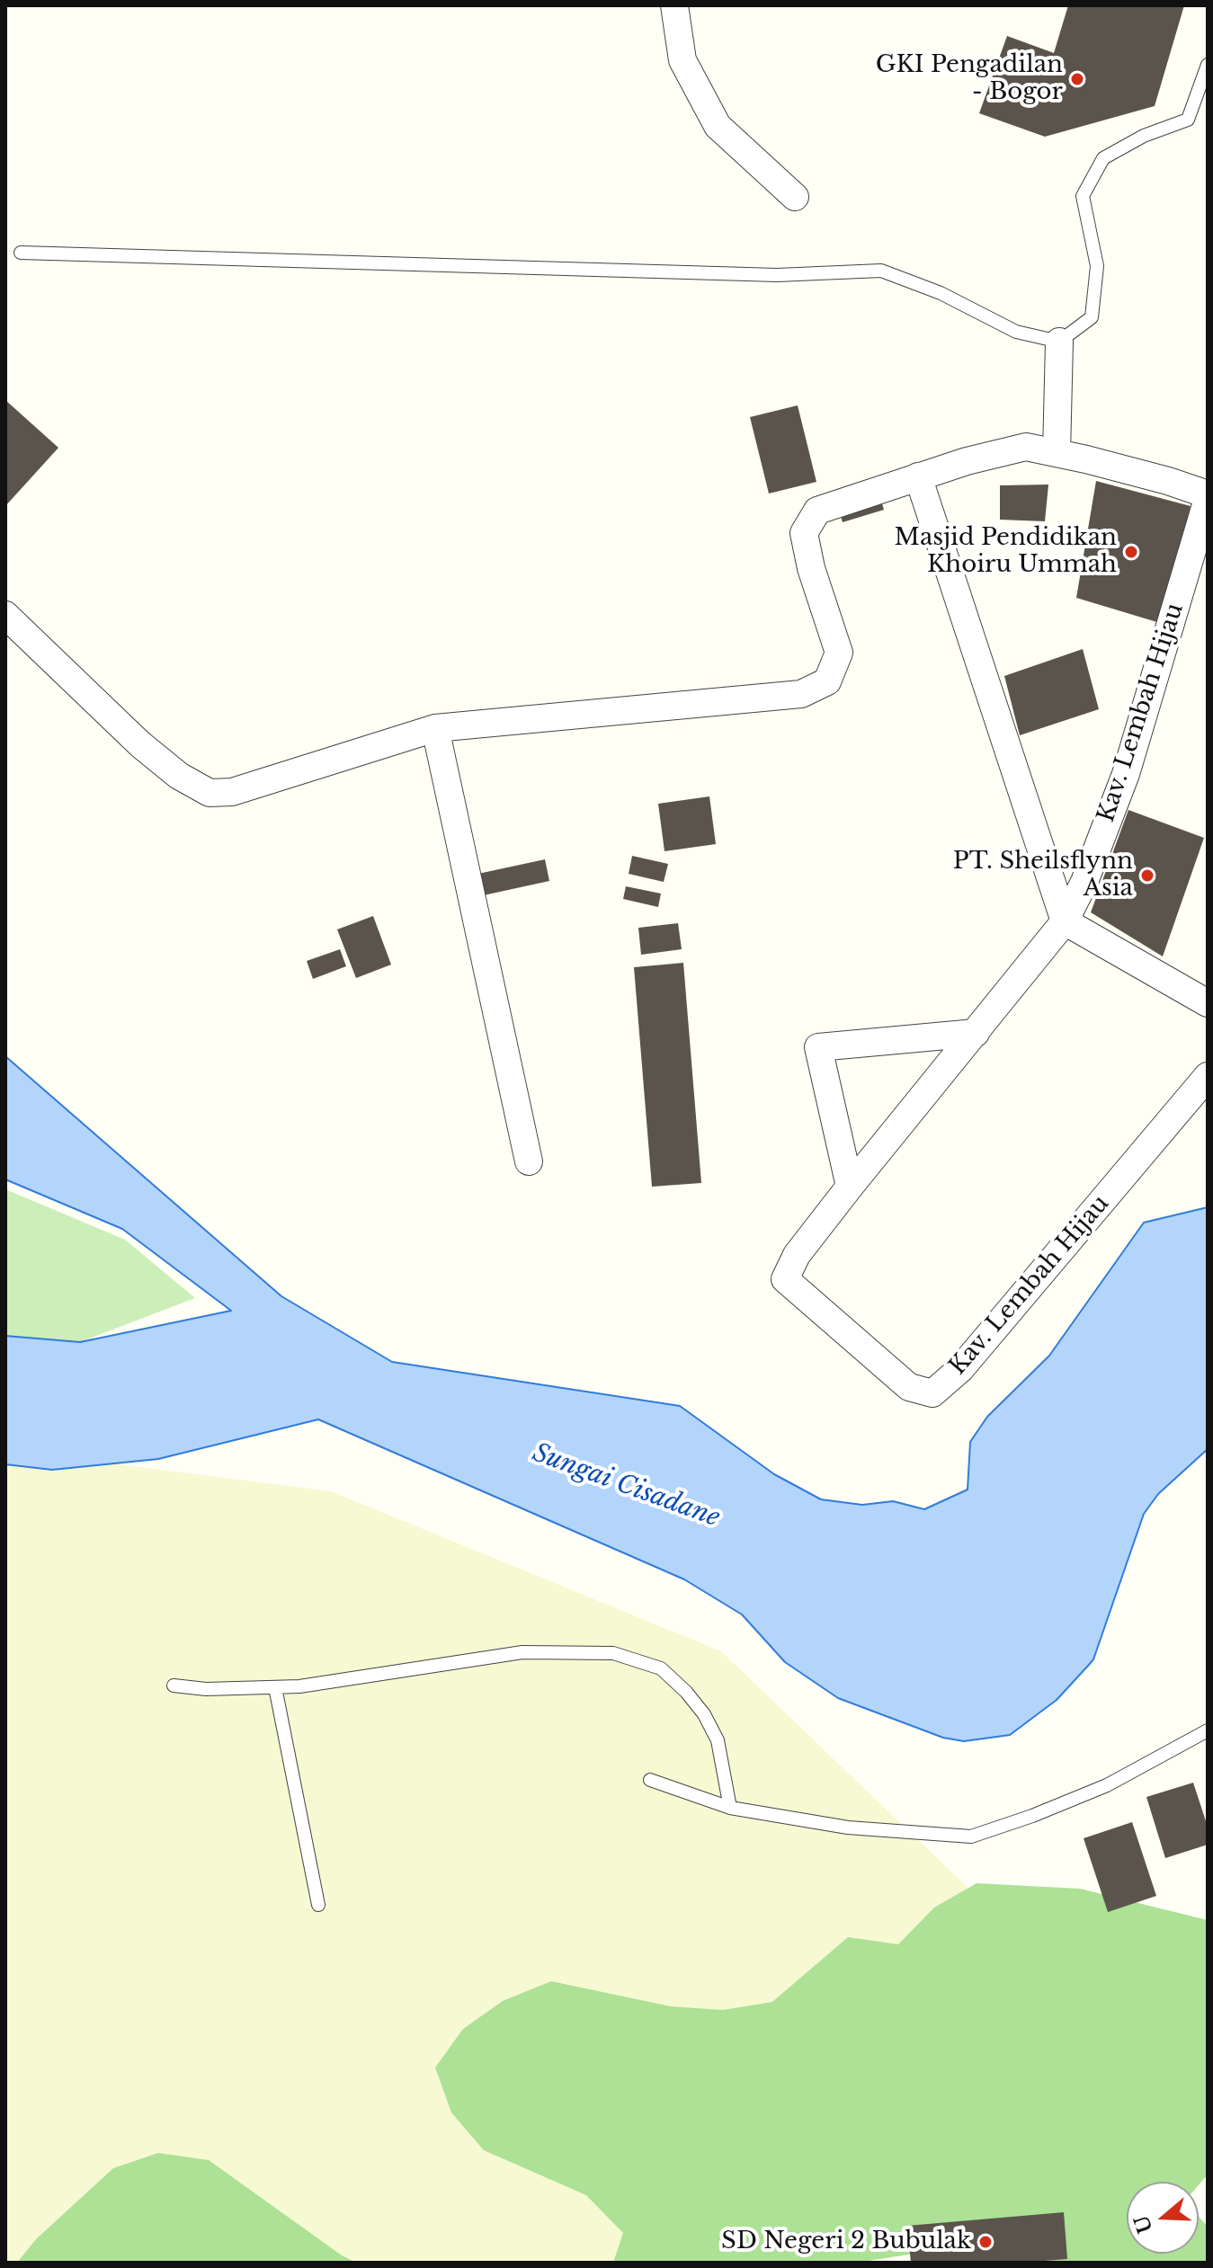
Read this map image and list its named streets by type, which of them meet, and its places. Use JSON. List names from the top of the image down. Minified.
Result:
{"streets":{"street":["Kav. Lembah Hijau"]},"water":["Sungai Cisadane"],"places":["GKI Pengadilan - Bogor","Masjid Pendidikan Khoiru Ummah","PT. Sheilsflynn Asia","SD Negeri 2 Bubulak"],"north":"left"}
